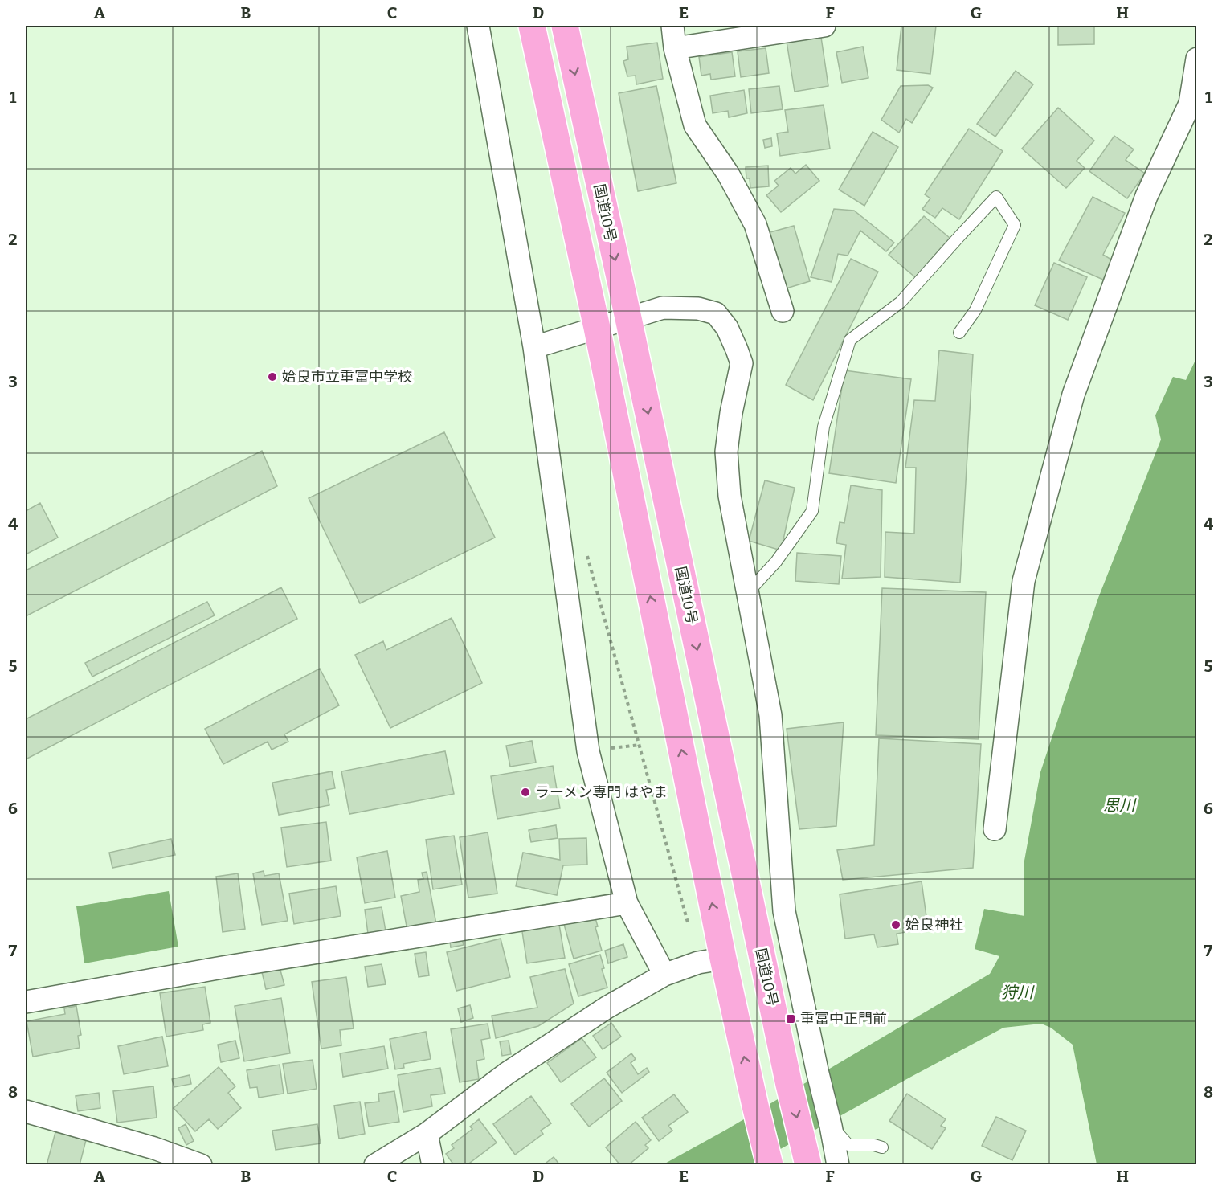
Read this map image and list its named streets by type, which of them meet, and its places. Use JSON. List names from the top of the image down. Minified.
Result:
{"streets":{"highway":["国道10号"]},"water":["思川","狩川"],"places":{"other":["姶良市立重富中学校","ラーメン専門 はやま","姶良神社"],"transit":["重富中正門前"]},"grid":{"columns":["A","B","C","D","E","F","G","H"],"rows":["1","2","3","4","5","6","7","8"]}}
